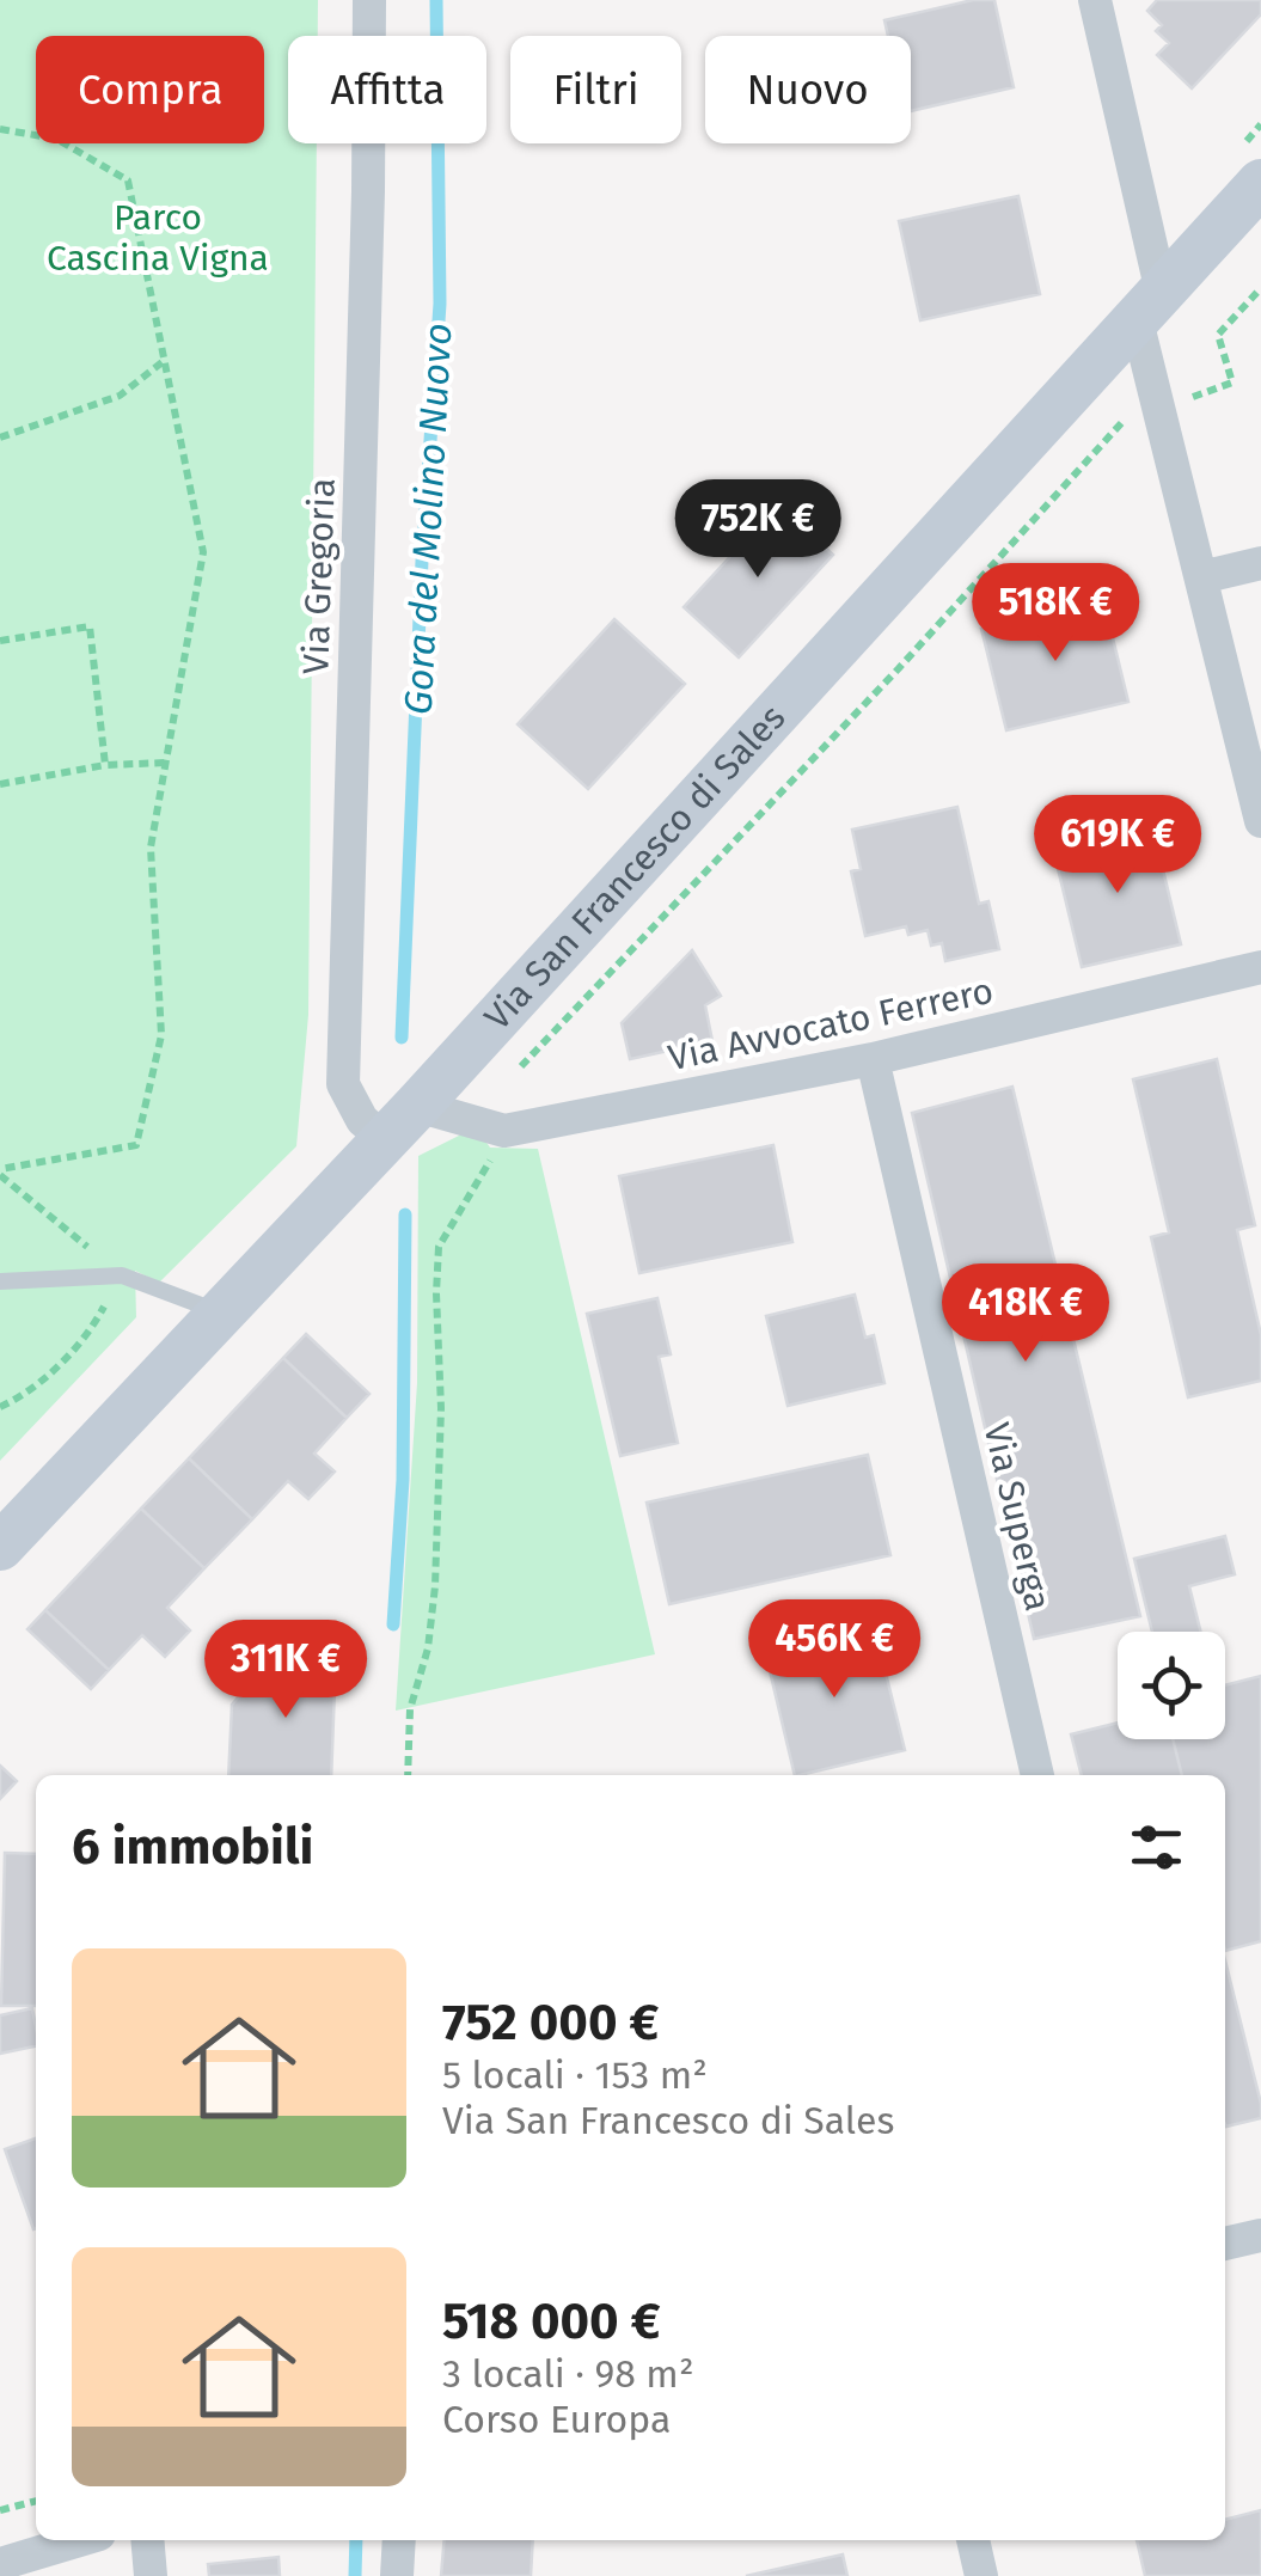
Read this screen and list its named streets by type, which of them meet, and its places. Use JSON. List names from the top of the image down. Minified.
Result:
{"streets":{"main road":["Via San Francesco di Sales"],"street":["Via Gregoria","Via Avvocato Ferrero","Via Superga"]},"crossings":[["Via Gregoria","Via San Francesco di Sales"],["Via Gregoria","Via Avvocato Ferrero"],["Via San Francesco di Sales","Via Avvocato Ferrero"],["Via Avvocato Ferrero","Via Superga"]],"water":["Gora del Molino Nuovo"],"parks":["Parco Cascina Vigna"],"page":{"chip":["Compra","Affitta","Filtri","Nuovo"],"price":["752K €","518K €","619K €","418K €","456K €","311K €"],"heading":"6 immobili","list":[{"name":"752 000 €","note":"5 locali · 153 m² · Via San Francesco di Sales"},{"name":"518 000 €","note":"3 locali · 98 m² · Corso Europa"}]}}
